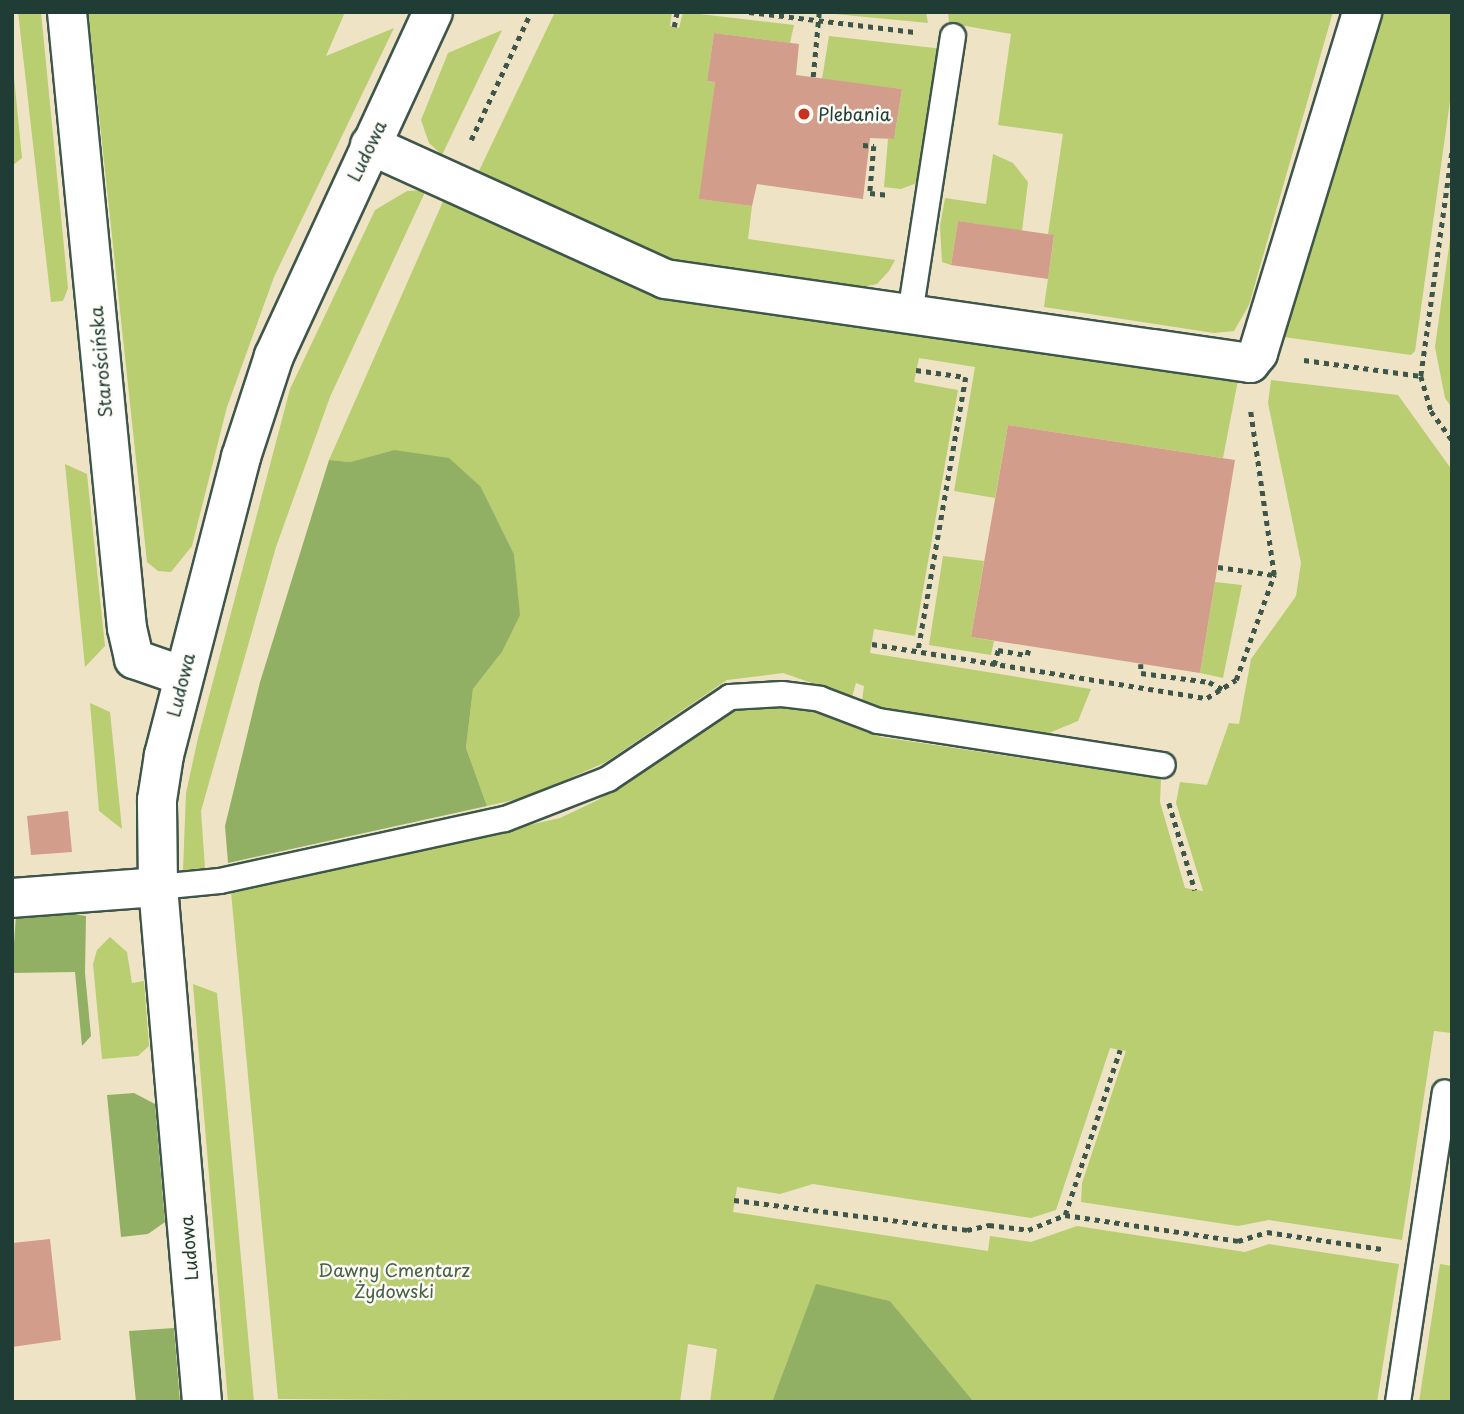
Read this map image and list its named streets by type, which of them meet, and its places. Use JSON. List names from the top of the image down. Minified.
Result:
{"streets":{"street":["Ludowa","Starościńska"]},"crossings":[["Ludowa","Starościńska"]],"parks":["Dawny Cmentarz Żydowski"],"places":["Plebania"]}
